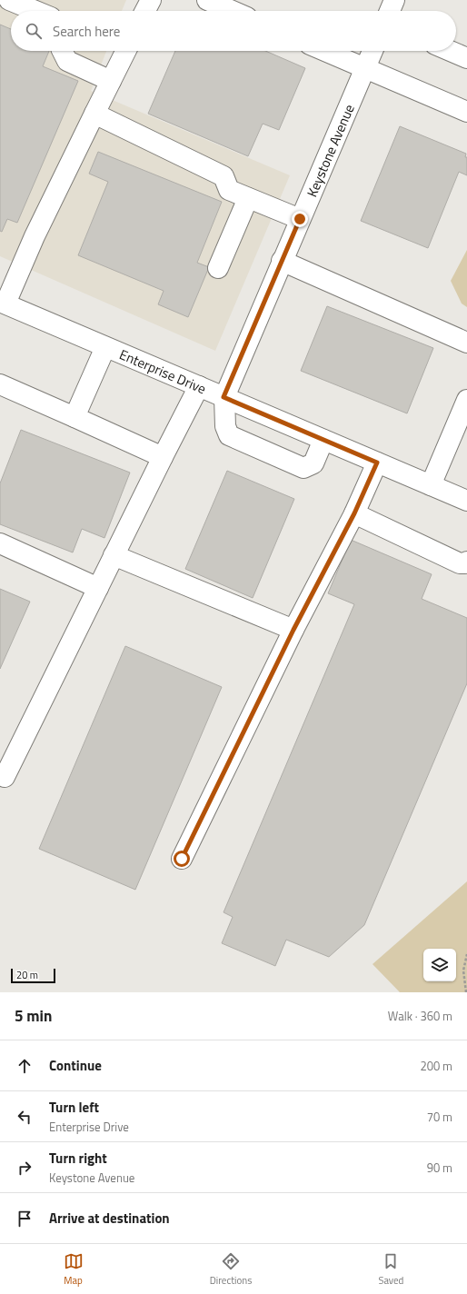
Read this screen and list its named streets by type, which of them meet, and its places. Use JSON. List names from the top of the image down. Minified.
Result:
{"streets":{"street":["Keystone Avenue","Enterprise Drive"]},"crossings":[["Keystone Avenue","Enterprise Drive"]],"scale_bar":"20 m","page":{"search":"Search here","scale":"20 m","heading":["5 min","Walk · 360 m"],"list":[["Continue","200 m"],["Turn left","Enterprise Drive","70 m"],["Turn right","Keystone Avenue","90 m"],"Arrive at destination"],"nav":["Map","Directions","Saved"]}}
